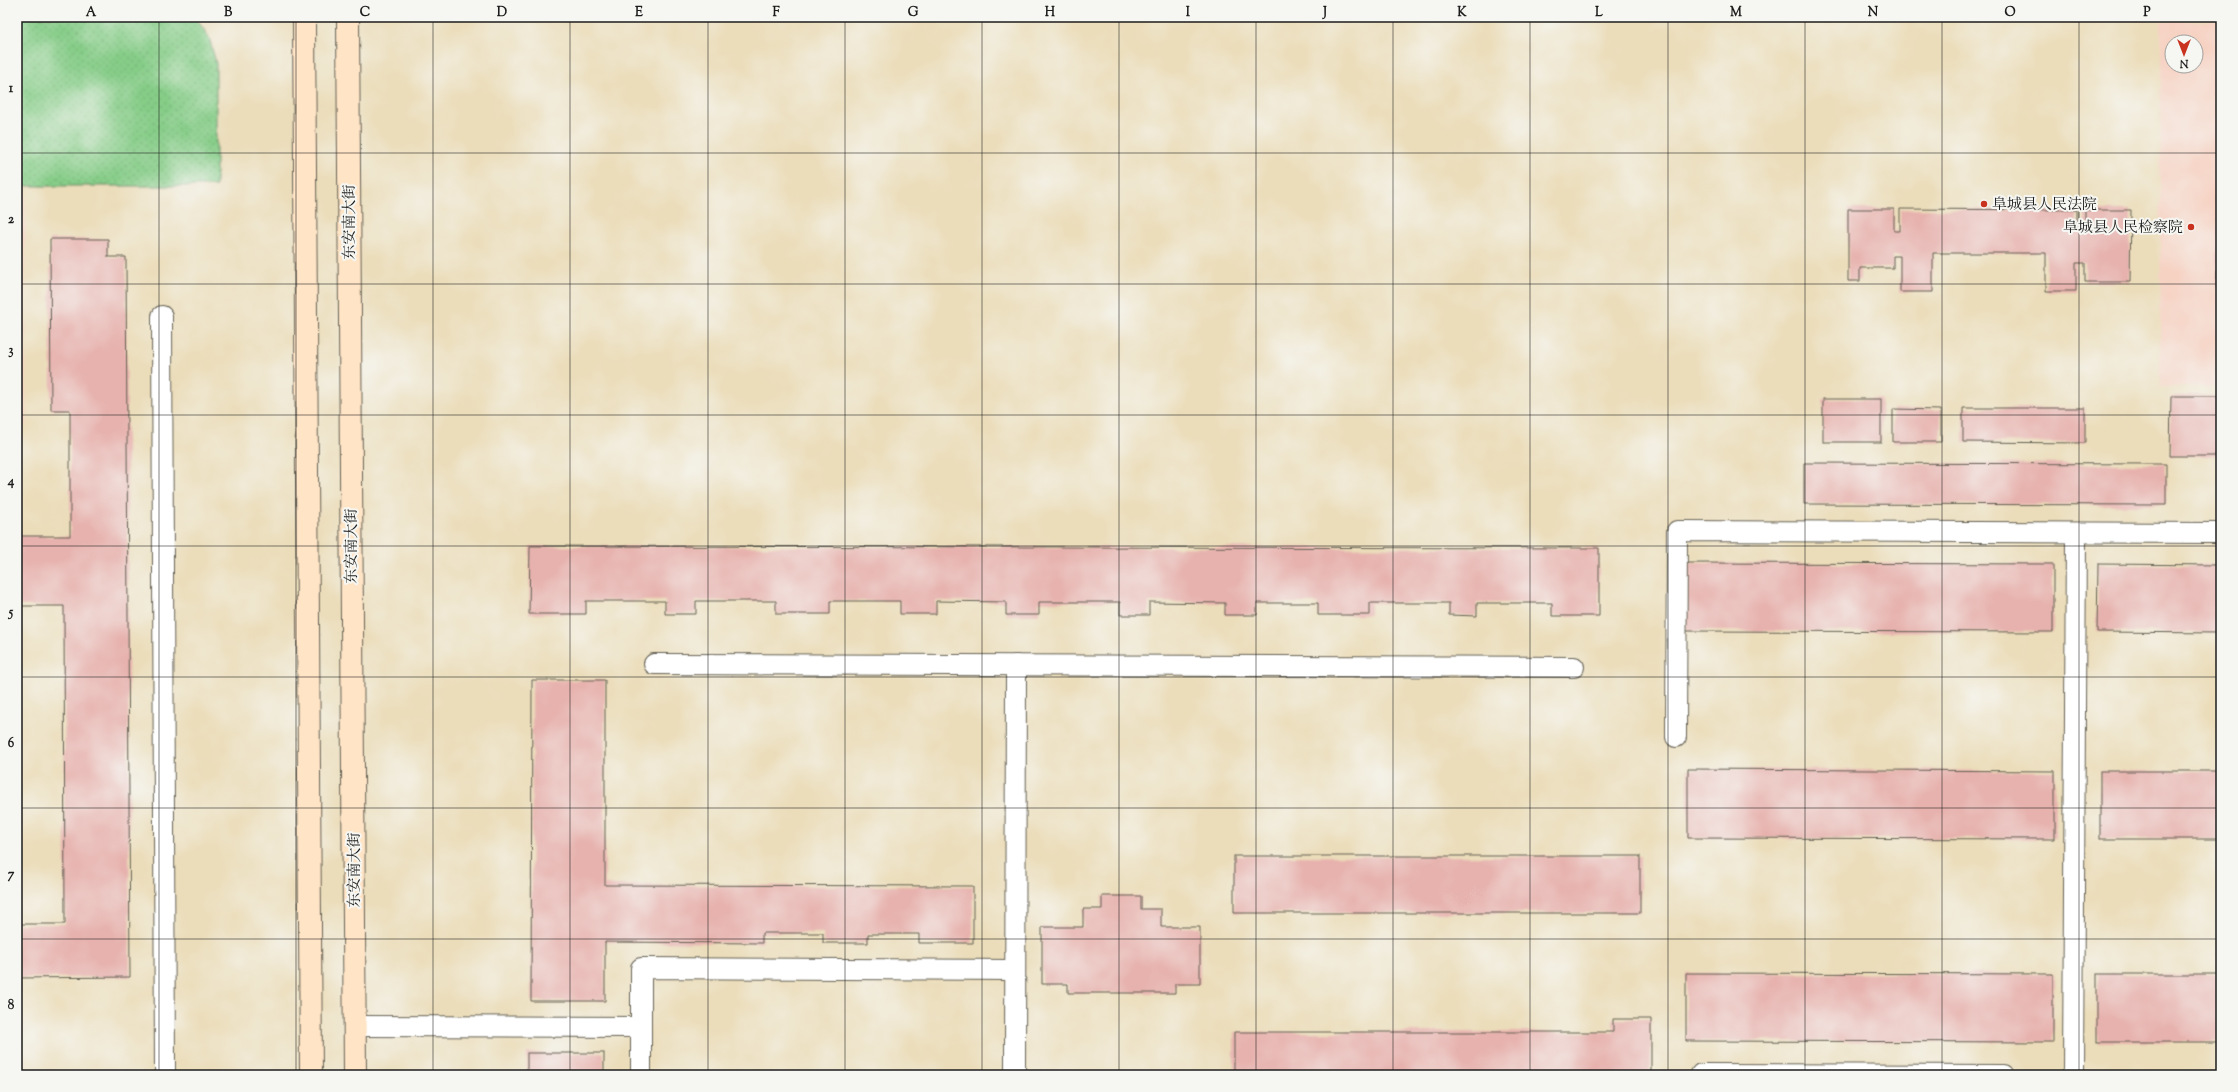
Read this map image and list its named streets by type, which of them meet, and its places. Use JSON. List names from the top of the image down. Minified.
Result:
{"streets":{"main road":["东安南大街"]},"places":["阜城县人民法院","阜城县人民检察院"],"north":"bottom","grid":{"columns":["A","B","C","D","E","F","G","H","I","J","K","L","M","N","O","P"],"rows":["1","2","3","4","5","6","7","8"]}}
